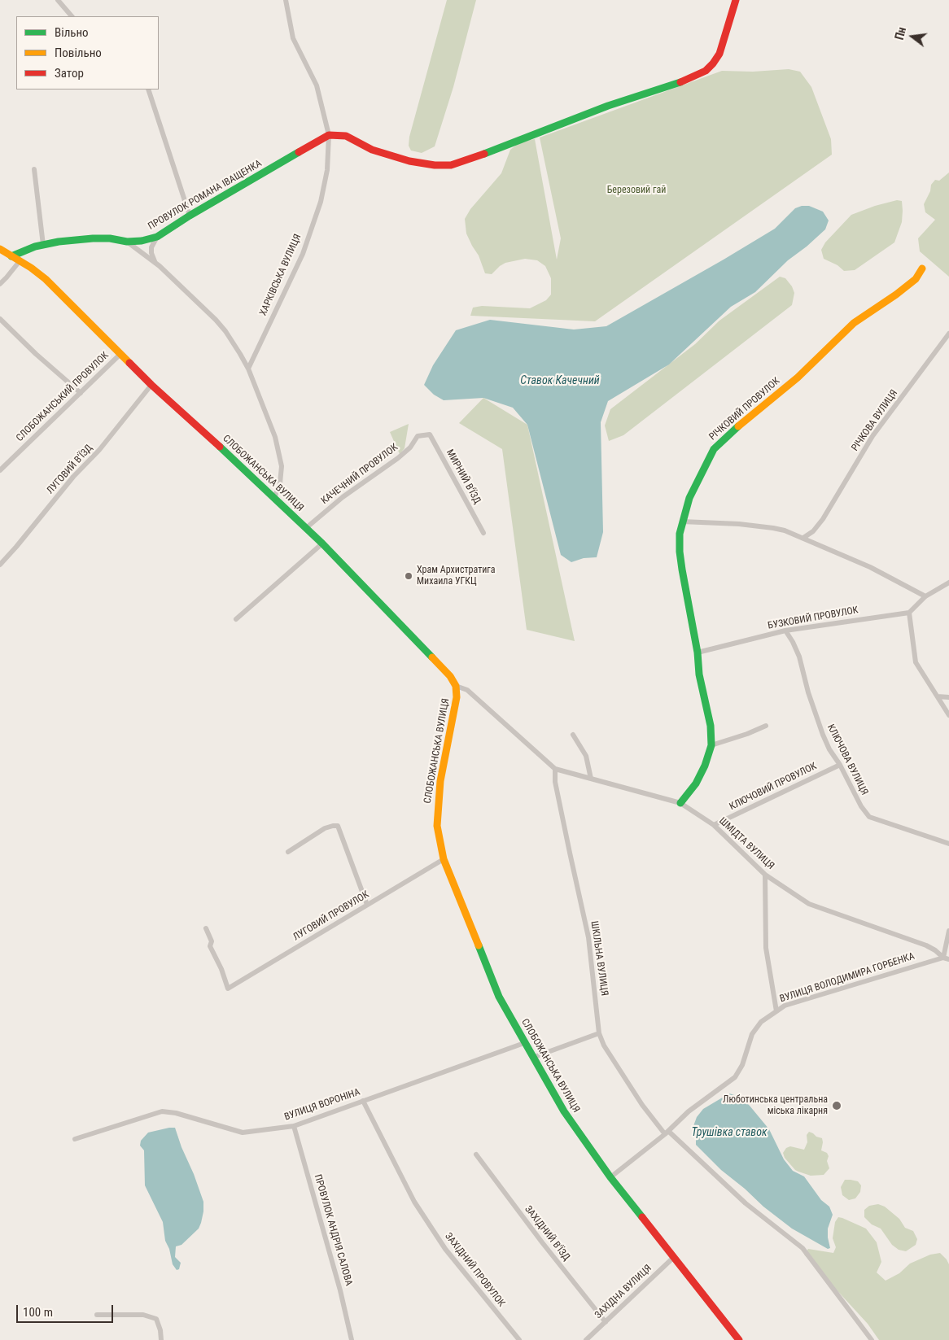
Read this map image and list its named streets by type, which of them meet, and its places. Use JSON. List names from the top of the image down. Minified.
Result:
{"streets":{"street":["ПРОВУЛОК РОМАНА ІВАЩЕНКА","ХАРКІВСЬКА ВУЛИЦЯ","СЛОБОЖАНСЬКИЙ ПРОВУЛОК","РІЧКОВИЙ ПРОВУЛОК","РІЧКОВА ВУЛИЦЯ","ЛУГОВИЙ В'ЇЗД","СЛОБОЖАНСЬКА ВУЛИЦЯ","КАЧЕЧНИЙ ПРОВУЛОК","МИРНИЙ В'ЇЗД","БУЗКОВИЙ ПРОВУЛОК","КЛЮЧОВА ВУЛИЦЯ","КЛЮЧОВИЙ ПРОВУЛОК","ШМІДТА ВУЛИЦЯ","ЛУГОВИЙ ПРОВУЛОК","ШКІЛЬНА ВУЛИЦЯ","ВУЛИЦЯ ВОЛОДИМИРА ГОРБЕНКА","ВУЛИЦЯ ВОРОНІНА","ПРОВУЛОК АНДРІЯ САЛОВА","ЗАХІДНИЙ В'ЇЗД","ЗАХІДНИЙ ПРОВУЛОК","ЗАХІДНА ВУЛИЦЯ"]},"crossings":[["ПРОВУЛОК РОМАНА ІВАЩЕНКА","ХАРКІВСЬКА ВУЛИЦЯ"],["ПРОВУЛОК РОМАНА ІВАЩЕНКА","СЛОБОЖАНСЬКА ВУЛИЦЯ"],["СЛОБОЖАНСЬКИЙ ПРОВУЛОК","СЛОБОЖАНСЬКА ВУЛИЦЯ"],["РІЧКОВИЙ ПРОВУЛОК","БУЗКОВИЙ ПРОВУЛОК"],["РІЧКОВИЙ ПРОВУЛОК","ШМІДТА ВУЛИЦЯ"],["ЛУГОВИЙ В'ЇЗД","СЛОБОЖАНСЬКА ВУЛИЦЯ"],["СЛОБОЖАНСЬКА ВУЛИЦЯ","КАЧЕЧНИЙ ПРОВУЛОК"],["СЛОБОЖАНСЬКА ВУЛИЦЯ","ШМІДТА ВУЛИЦЯ"],["СЛОБОЖАНСЬКА ВУЛИЦЯ","ЛУГОВИЙ ПРОВУЛОК"],["СЛОБОЖАНСЬКА ВУЛИЦЯ","ВУЛИЦЯ ВОЛОДИМИРА ГОРБЕНКА"],["СЛОБОЖАНСЬКА ВУЛИЦЯ","ВУЛИЦЯ ВОРОНІНА"],["СЛОБОЖАНСЬКА ВУЛИЦЯ","ЗАХІДНА ВУЛИЦЯ"],["КАЧЕЧНИЙ ПРОВУЛОК","МИРНИЙ В'ЇЗД"],["БУЗКОВИЙ ПРОВУЛОК","КЛЮЧОВА ВУЛИЦЯ"],["КЛЮЧОВА ВУЛИЦЯ","КЛЮЧОВИЙ ПРОВУЛОК"],["КЛЮЧОВИЙ ПРОВУЛОК","ШМІДТА ВУЛИЦЯ"],["ШМІДТА ВУЛИЦЯ","ШКІЛЬНА ВУЛИЦЯ"],["ШМІДТА ВУЛИЦЯ","ВУЛИЦЯ ВОЛОДИМИРА ГОРБЕНКА"],["ШКІЛЬНА ВУЛИЦЯ","ВУЛИЦЯ ВОЛОДИМИРА ГОРБЕНКА"],["ВУЛИЦЯ ВОРОНІНА","ПРОВУЛОК АНДРІЯ САЛОВА"],["ВУЛИЦЯ ВОРОНІНА","ЗАХІДНИЙ ПРОВУЛОК"],["ЗАХІДНИЙ В'ЇЗД","ЗАХІДНА ВУЛИЦЯ"]],"water":["Ставок Качечний","Трушівка ставок"],"parks":["Березовий гай"],"places":["Храм Архистратига Михаила УГКЦ","Люботинська центральна міська лікарня"],"legend":["Вільно","Повільно","Затор"],"scale_bar":"100 m","north":"left"}
